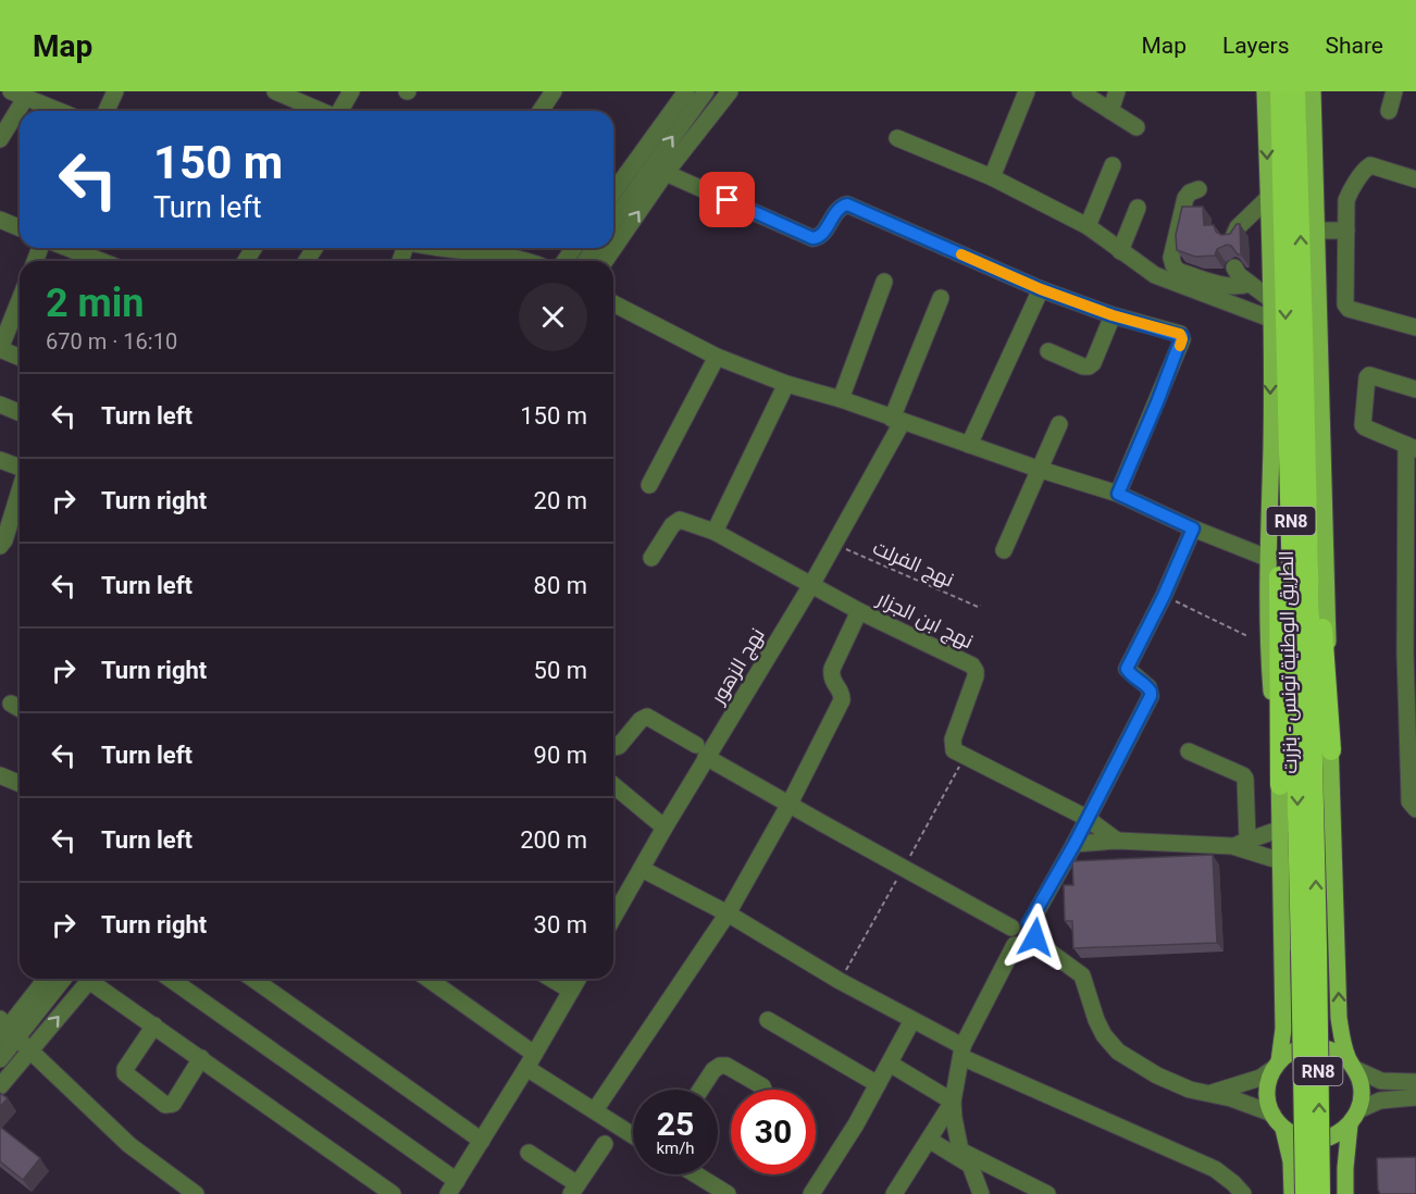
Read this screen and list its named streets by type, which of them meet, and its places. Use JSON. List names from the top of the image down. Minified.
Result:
{"streets":{"highway":["RN8","الطريق الوطنية تونس - بنزرت"],"street":["نهج ابن الجزار","نهج الزهور"],"path":["نهج الفرلت"]},"crossings":[["نهج الفرلت","نهج الزهور"],["نهج ابن الجزار","نهج الزهور"]],"page":{"header":"Map","nav":["Map","Layers","Share"],"turn":["150 m","Turn left"],"heading":["2 min","670 m · 16:10"],"list":[{"name":"Turn left","value":"150 m"},{"name":"Turn right","value":"20 m"},{"name":"Turn left","value":"80 m"},{"name":"Turn right","value":"50 m"},{"name":"Turn left","value":"90 m"},{"name":"Turn left","value":"200 m"},{"name":"Turn right","value":"30 m"}],"speed":"25 km/h","limit":"30"}}
